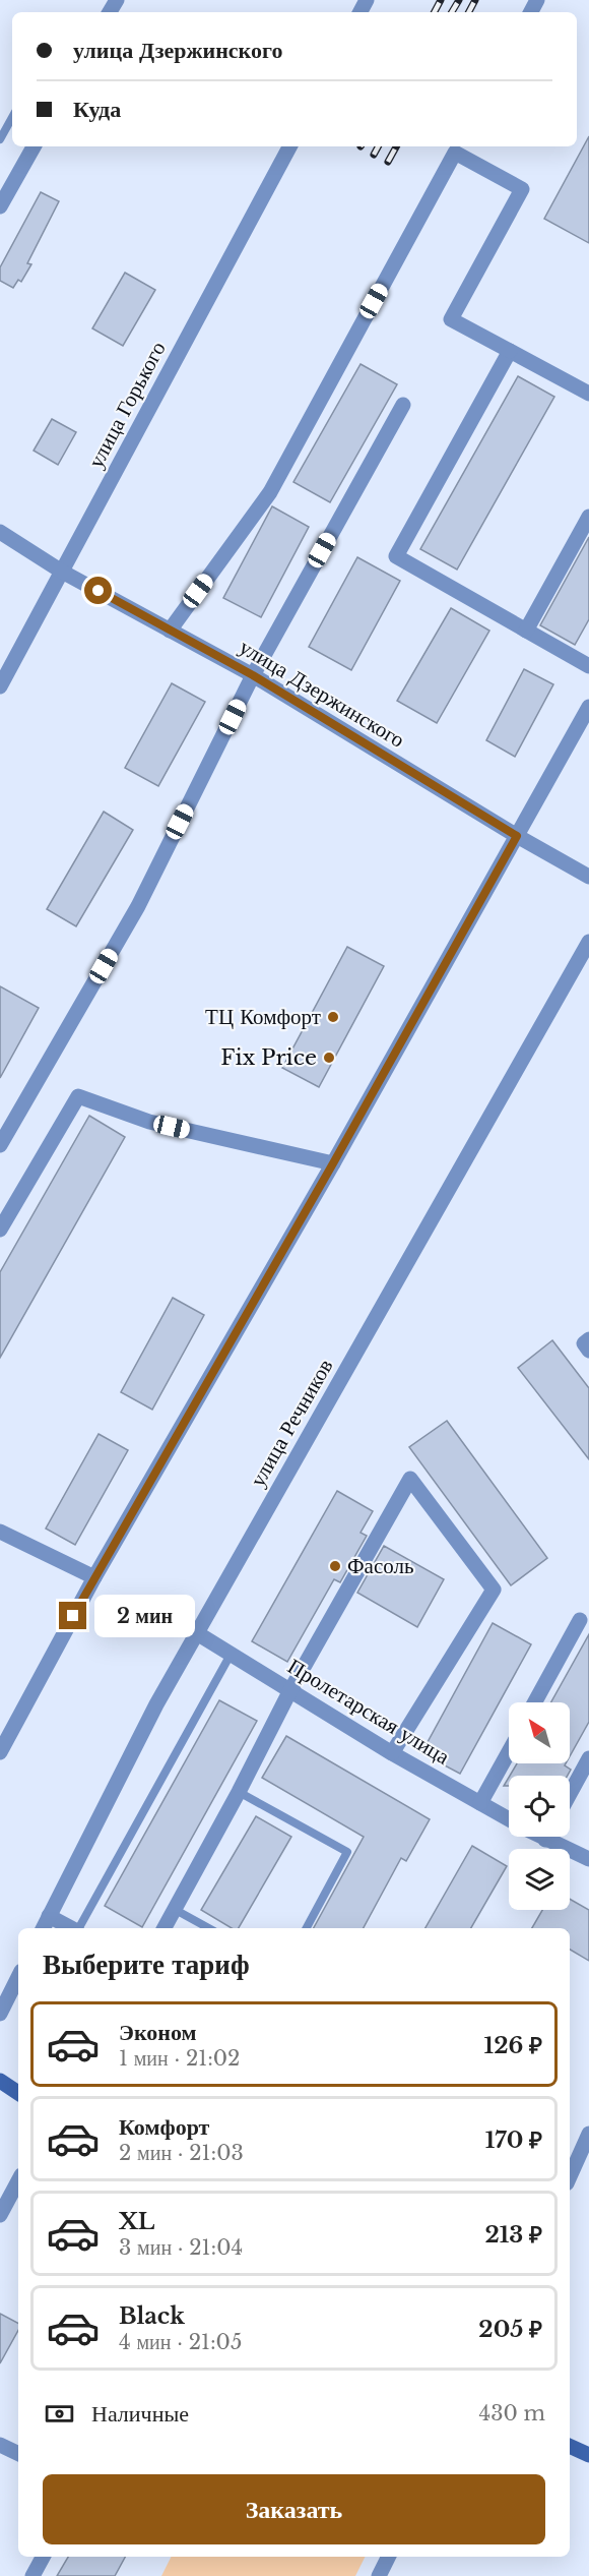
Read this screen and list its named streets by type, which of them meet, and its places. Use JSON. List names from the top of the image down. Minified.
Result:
{"streets":{"street":["улица Горького","улица Дзержинского","улица Речников","Пролетарская улица"]},"crossings":[["улица Горького","улица Дзержинского"],["улица Речников","Пролетарская улица"]],"places":["ТЦ Комфорт","Fix Price","Фасоль"],"north":"top left","page":{"banner":["улица Дзержинского","Куда"],"bubble":"2 мин","heading":"Выберите тариф","list":[{"name":"Эконом","note":"1 мин · 21:02","value":"126 ₽"},{"name":"Комфорт","note":"2 мин · 21:03","value":"170 ₽"},{"name":"XL","note":"3 мин · 21:04","value":"213 ₽"},{"name":"Black","note":"4 мин · 21:05","value":"205 ₽"}],"pay":["Наличные","430 m"],"buttons":"Заказать"}}
